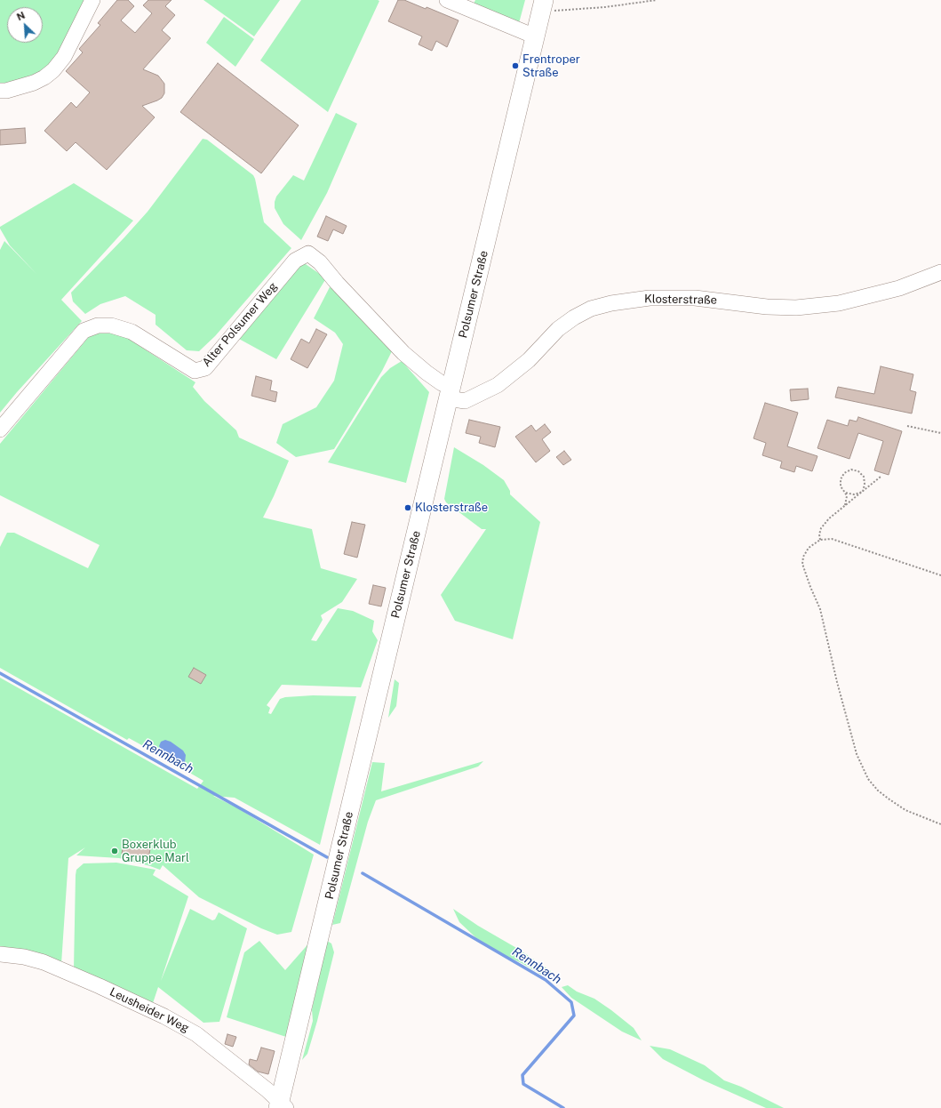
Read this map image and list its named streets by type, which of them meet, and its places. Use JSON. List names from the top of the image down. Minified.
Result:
{"streets":{"main road":["Polsumer Straße"],"street":["Klosterstraße","Alter Polsumer Weg","Leusheider Weg"]},"crossings":[["Polsumer Straße","Klosterstraße"],["Polsumer Straße","Alter Polsumer Weg"],["Polsumer Straße","Leusheider Weg"],["Klosterstraße","Alter Polsumer Weg"]],"water":["Rennbach"],"places":["Frentroper Straße","Klosterstraße","Boxerklub Gruppe Marl"],"north":"top left"}
